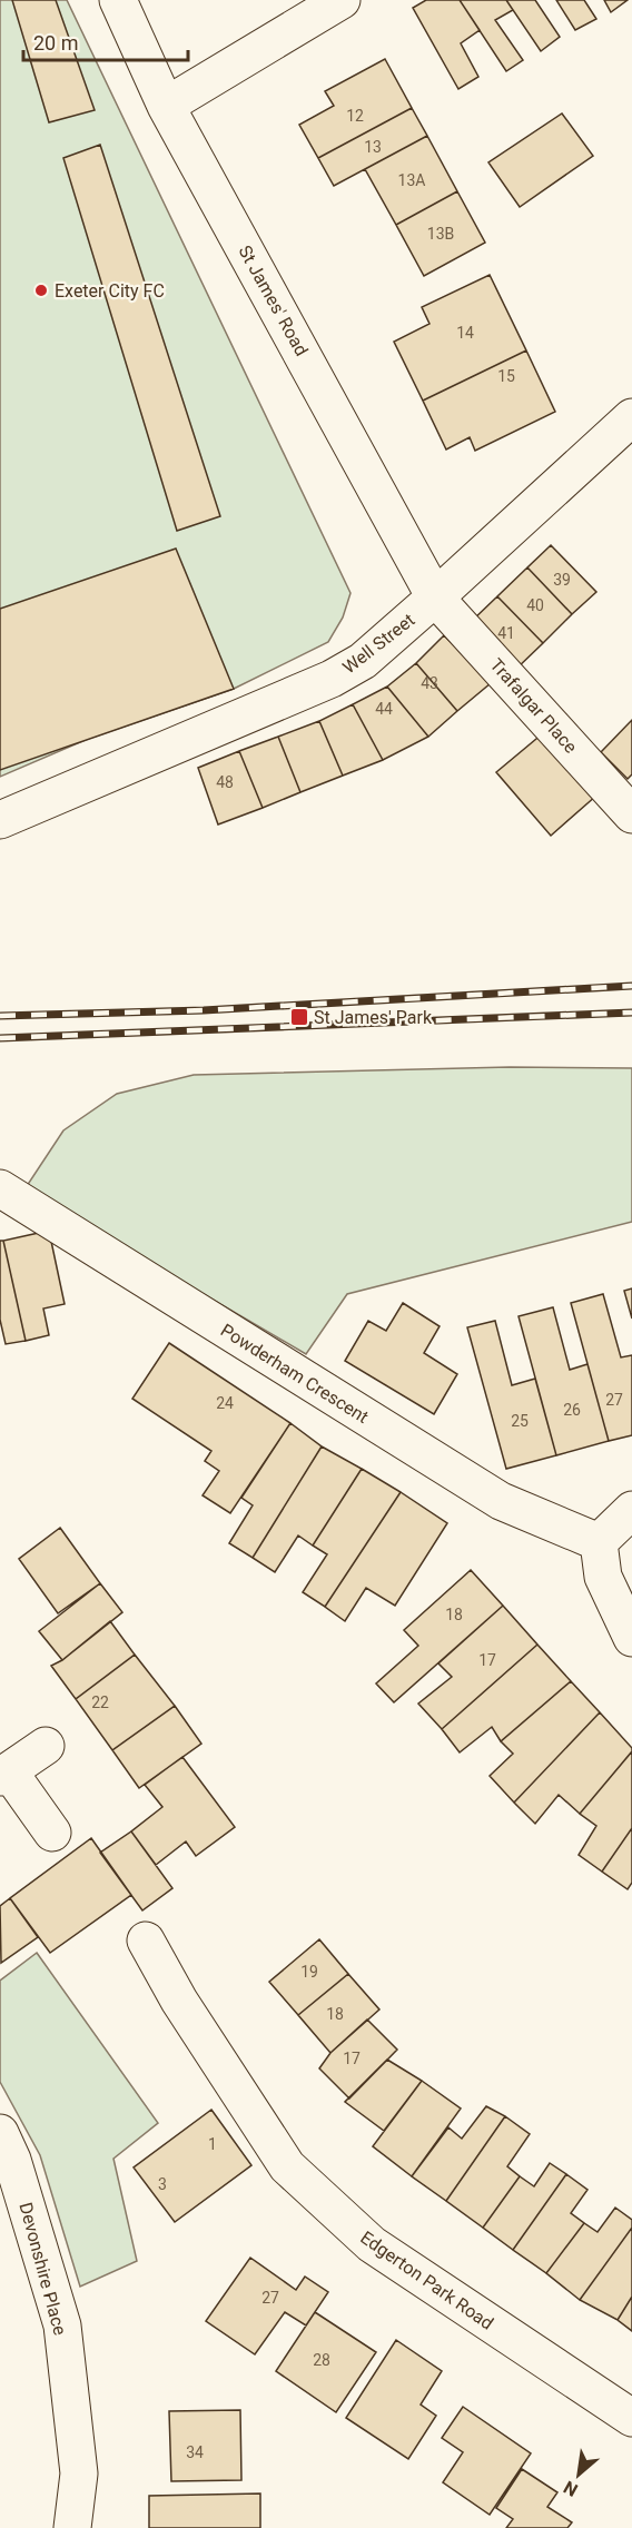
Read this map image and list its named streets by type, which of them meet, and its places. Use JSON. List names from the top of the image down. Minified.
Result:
{"streets":{"street":["St James' Road","Well Street","Trafalgar Place","Powderham Crescent","Devonshire Place","Edgerton Park Road"]},"crossings":[["St James' Road","Well Street"],["St James' Road","Trafalgar Place"],["Well Street","Trafalgar Place"]],"places":{"other":["Exeter City FC"],"transit":["St James' Park"]},"house_numbers":["12","13","13A","13B","14","15","39","40","41","43","44","48","27","24","26","25","18","17","22","19","18","17","1","3","27","28","34"],"scale_bar":"20 m","north":"bottom left"}
